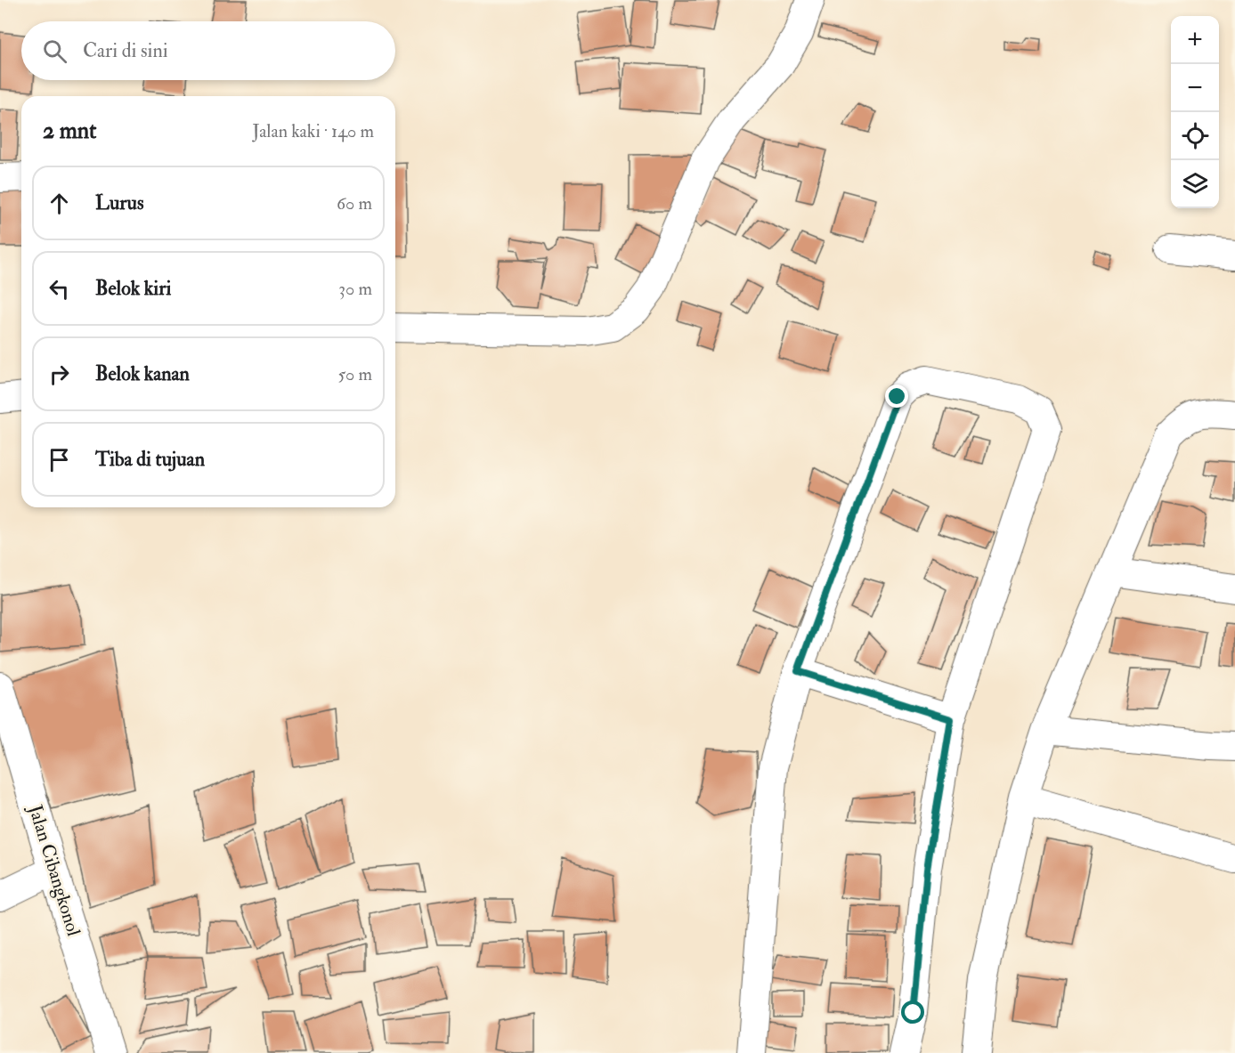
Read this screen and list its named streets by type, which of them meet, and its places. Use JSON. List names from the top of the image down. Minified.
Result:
{"streets":{"street":["Jalan Cibangkonol"]},"page":{"map_buttons":["+","−"],"search":"Cari di sini","heading":["2 mnt","Jalan kaki · 140 m"],"list":[["Lurus","60 m"],["Belok kiri","30 m"],["Belok kanan","50 m"],"Tiba di tujuan"]}}
